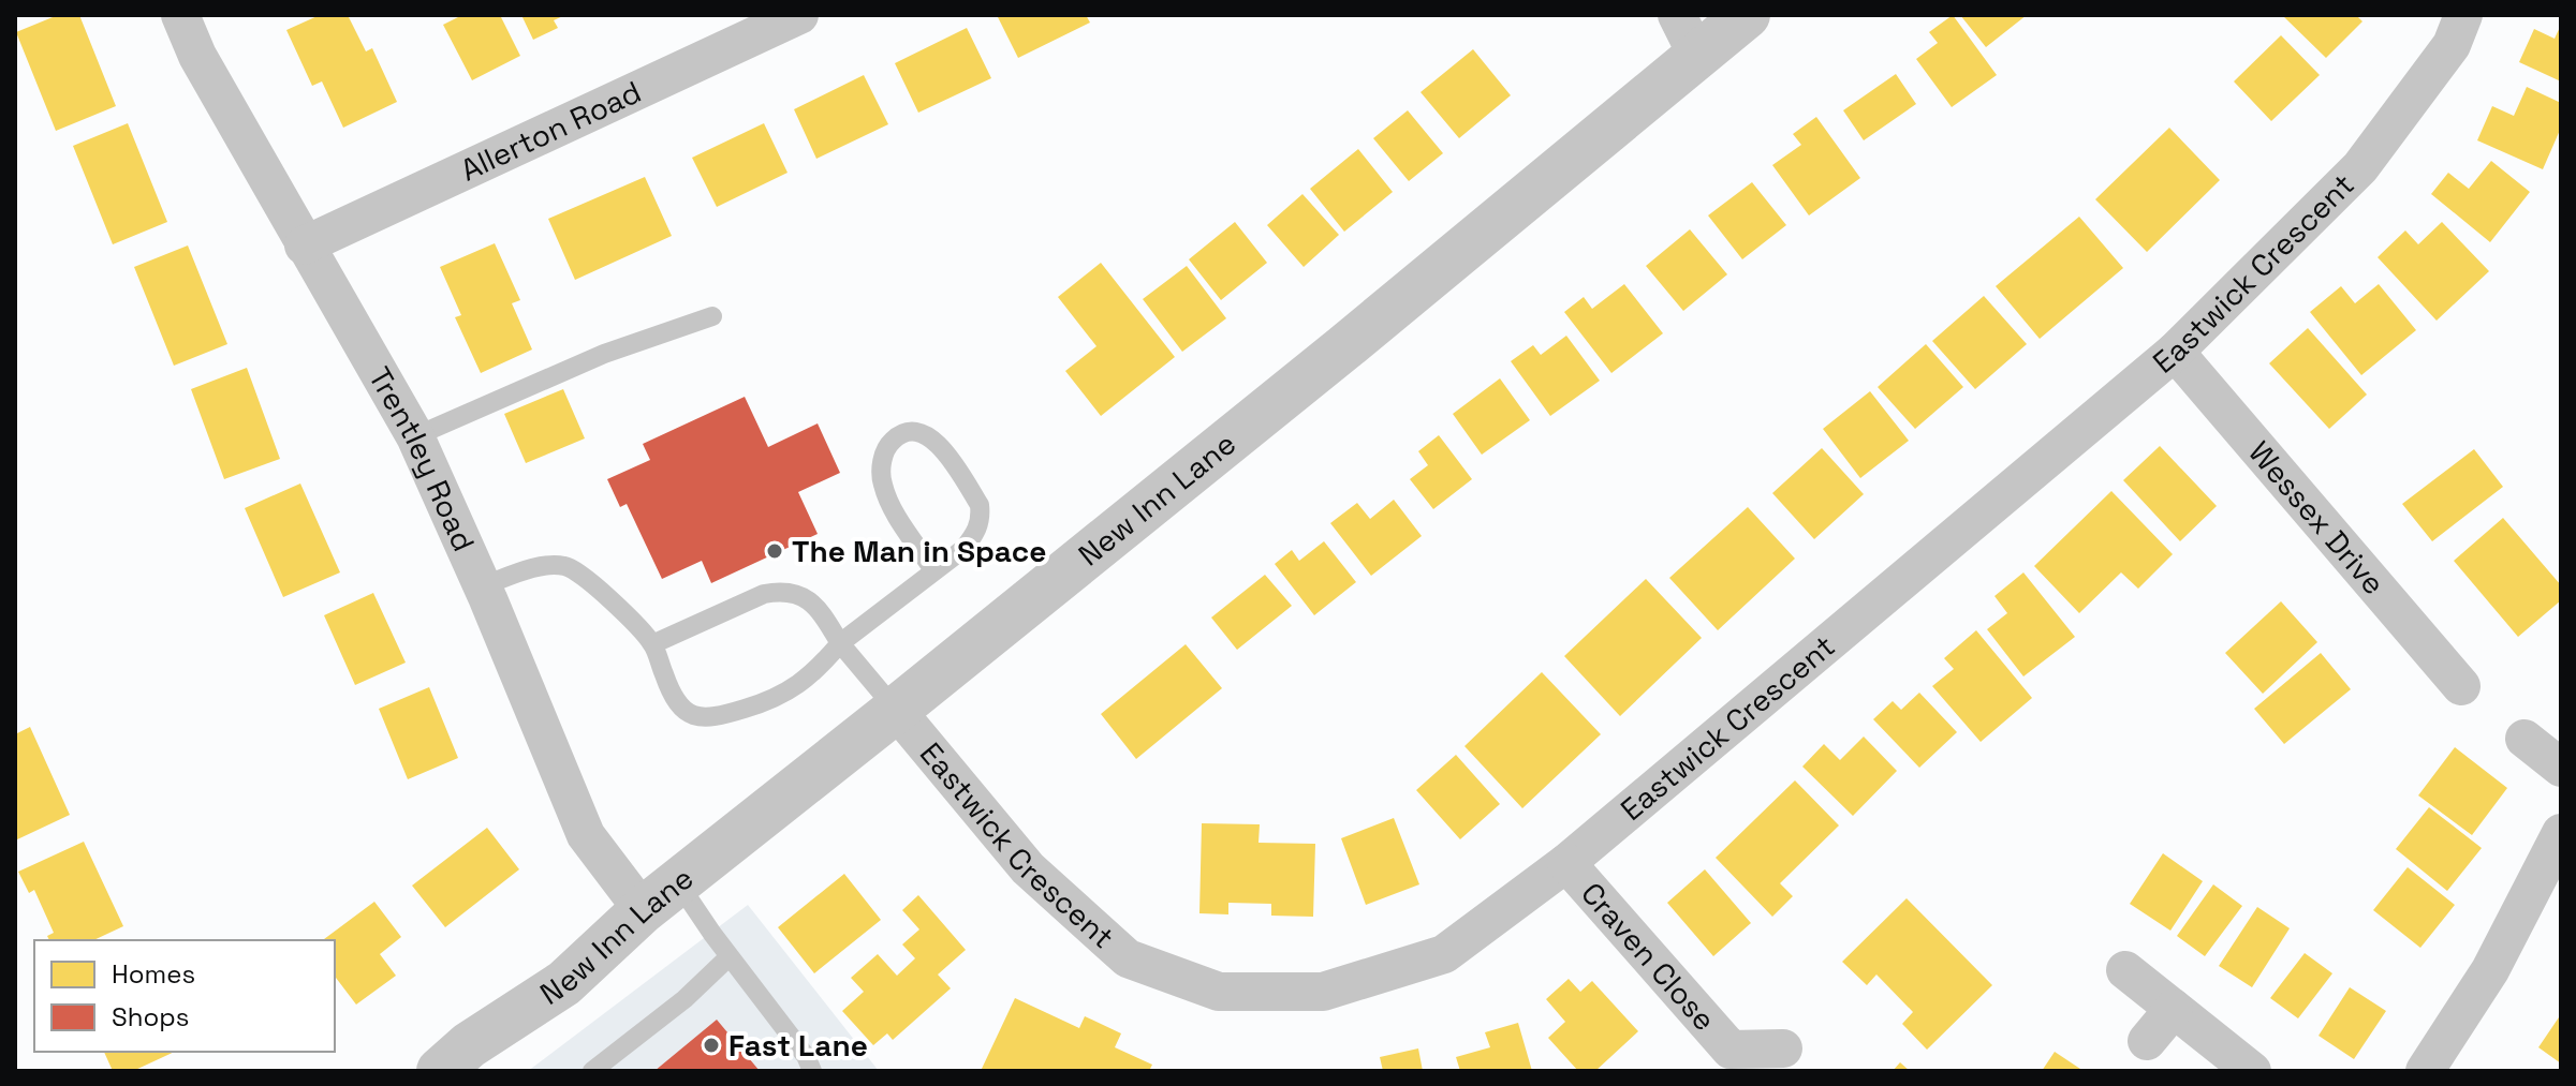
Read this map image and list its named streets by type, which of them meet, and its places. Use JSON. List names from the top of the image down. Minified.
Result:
{"streets":{"street":["Allerton Road","Eastwick Crescent","Trentley Road","New Inn Lane","Wessex Drive","Craven Close"]},"crossings":[["Allerton Road","Trentley Road"],["Eastwick Crescent","New Inn Lane"],["Eastwick Crescent","Wessex Drive"],["Eastwick Crescent","Craven Close"],["Trentley Road","New Inn Lane"]],"places":["The Man in Space","Fast Lane"],"legend":["Homes","Shops"]}
